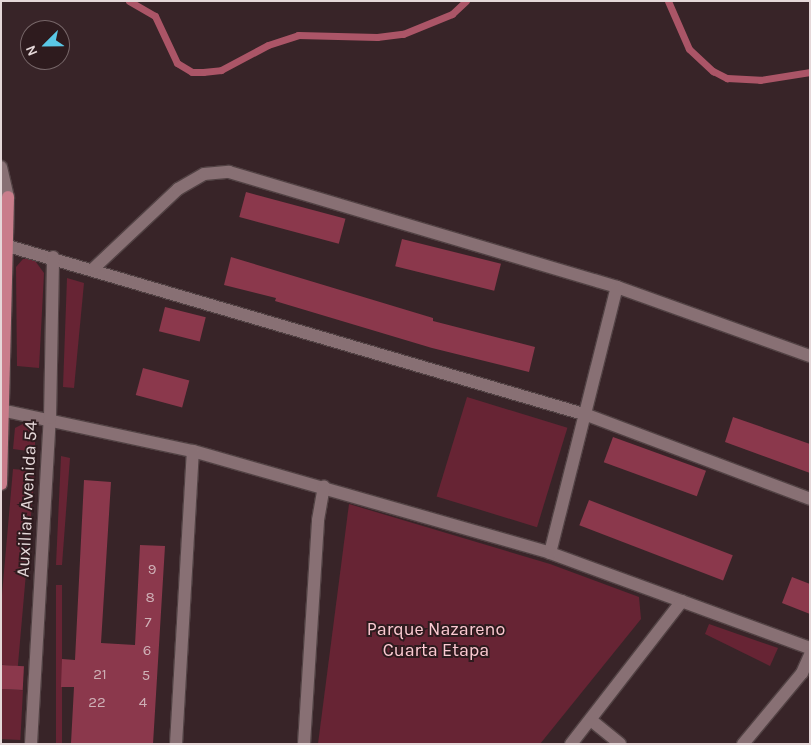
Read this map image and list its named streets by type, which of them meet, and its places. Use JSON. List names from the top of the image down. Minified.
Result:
{"streets":{"street":["Auxiliar Avenida 54"]},"parks":["Parque Nazareno Cuarta Etapa"],"house_numbers":["9","8","7","6","21","5","22","4"],"north":"bottom left"}
